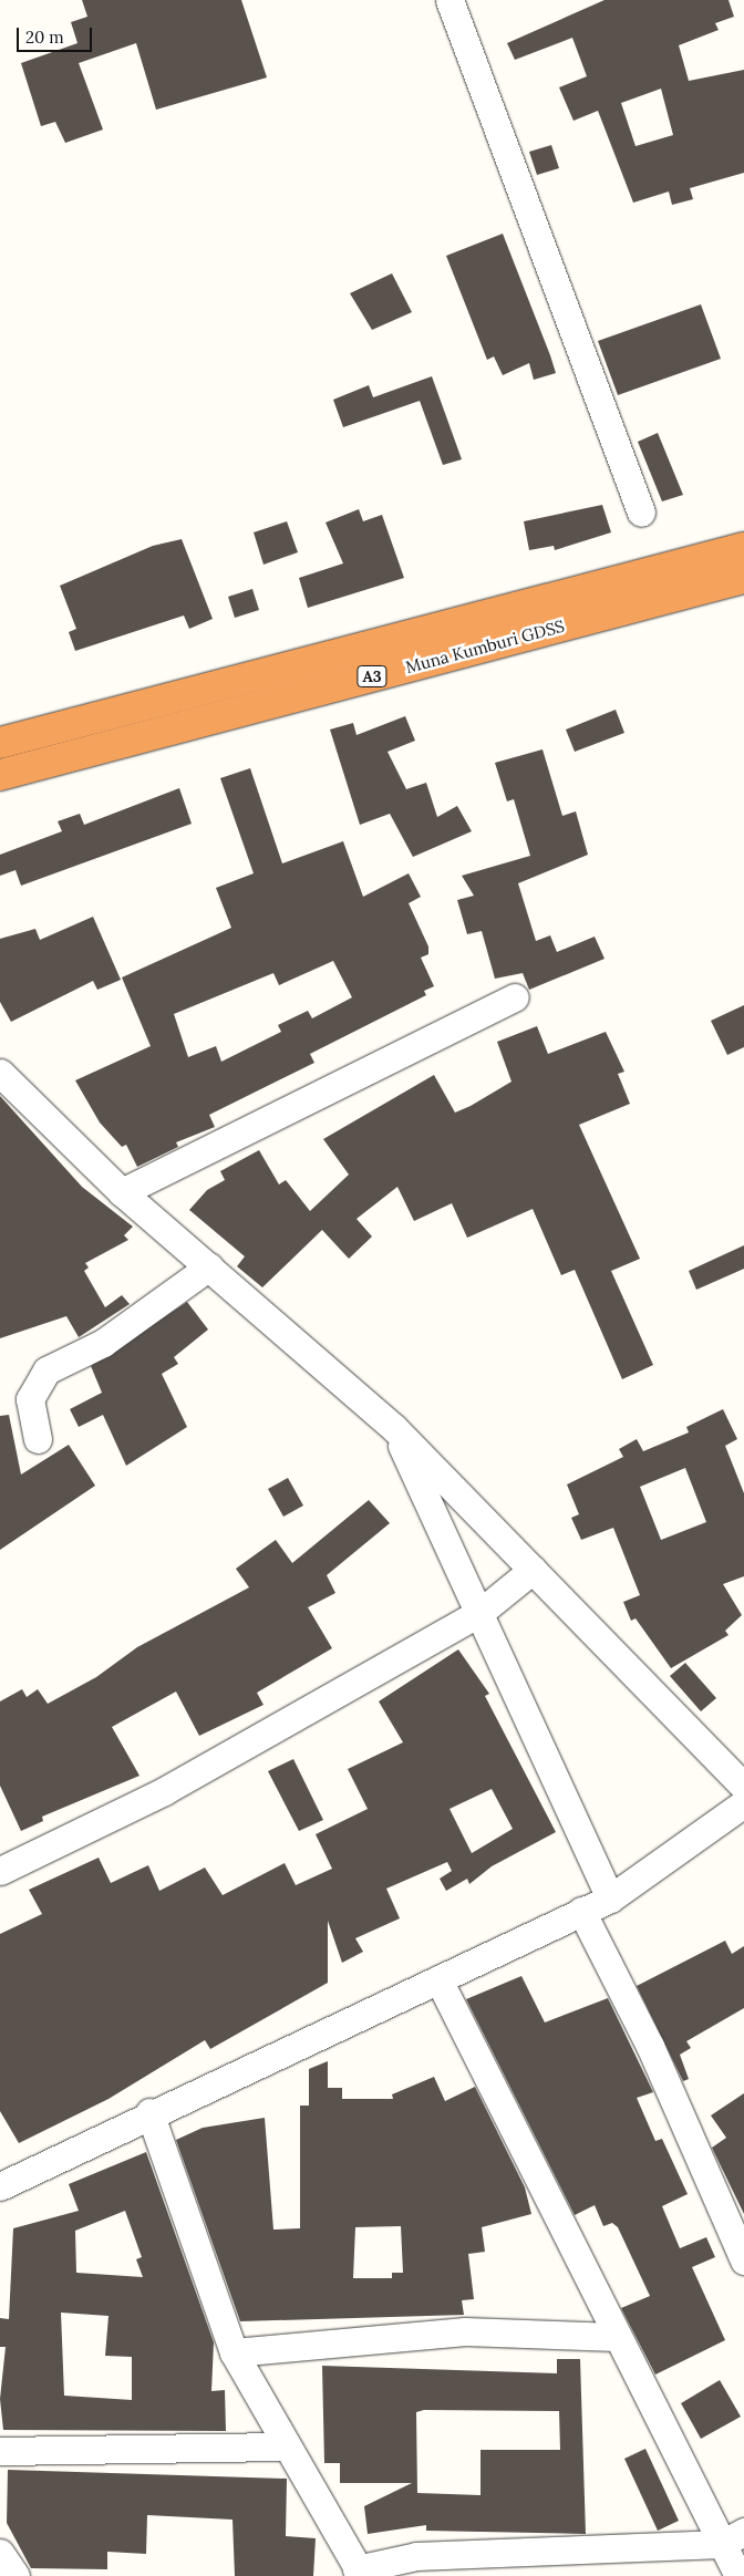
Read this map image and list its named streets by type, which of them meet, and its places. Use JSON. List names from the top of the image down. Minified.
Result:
{"streets":{"highway":["Muna Kumburi GDSS","A3"]},"scale_bar":"20 m"}
